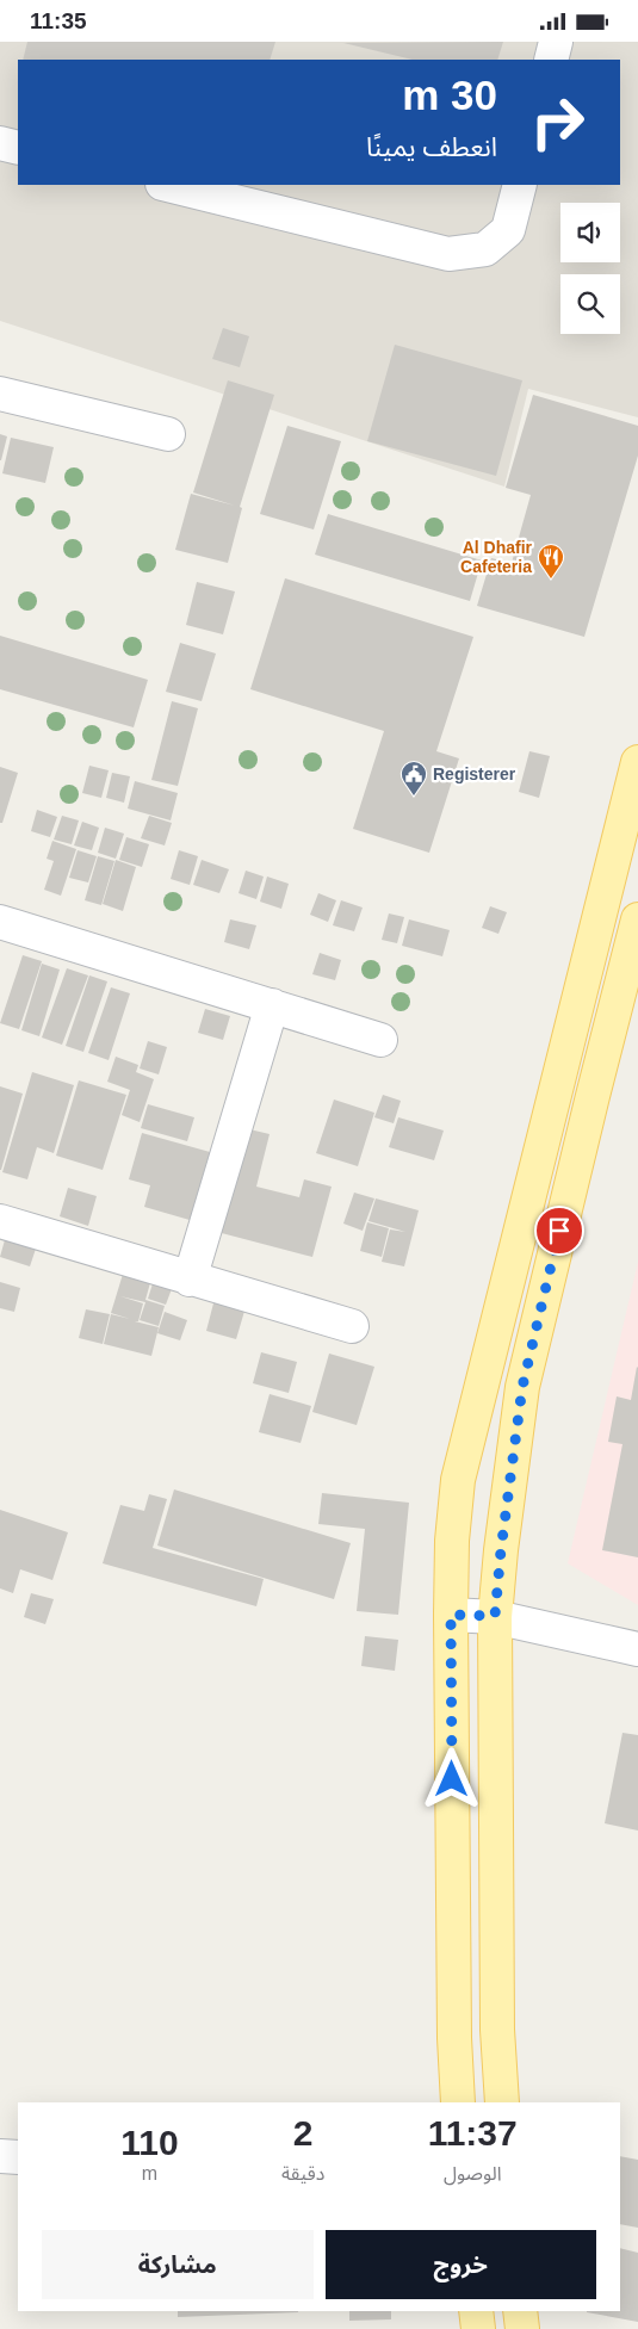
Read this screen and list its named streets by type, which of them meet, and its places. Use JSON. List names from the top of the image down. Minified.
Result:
{"places":{"restaurant":["Al Dhafir Cafeteria"],"public building":["Registerer"]},"page":{"status":"11:35","turn":["30 m","انعطف يمينًا"],"eta":["11:37","الوصول","2","دقيقة","110","m"],"buttons":["خروج","مشاركة"]}}
